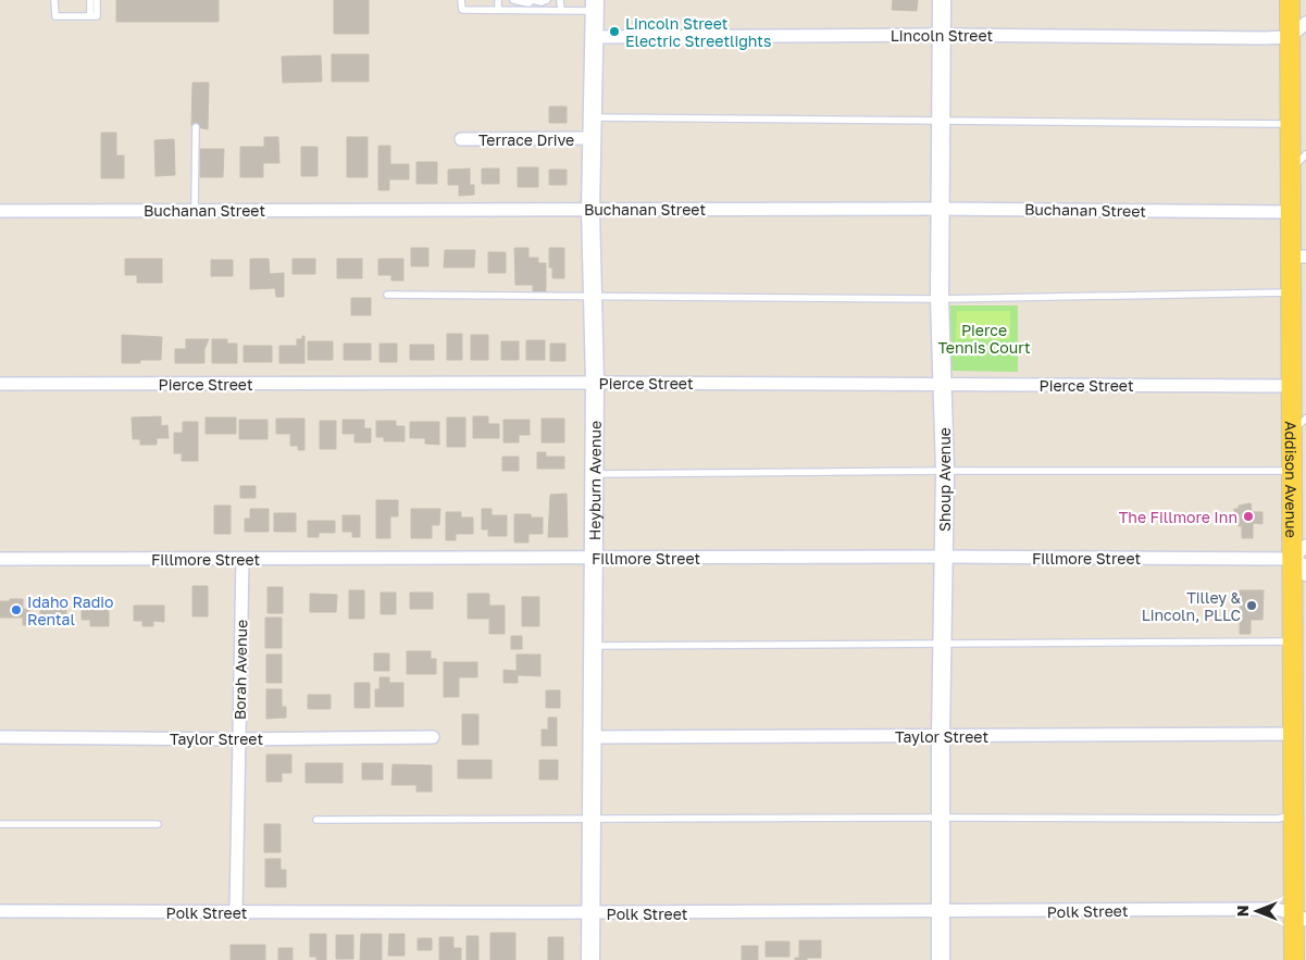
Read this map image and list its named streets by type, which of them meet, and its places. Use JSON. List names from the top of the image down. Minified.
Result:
{"streets":{"main road":["Addison Avenue"],"street":["Lincoln Street","Terrace Drive","Buchanan Street","Pierce Street","Heyburn Avenue","Shoup Avenue","Fillmore Street","Borah Avenue","Taylor Street","Polk Street"]},"crossings":[["Lincoln Street","Heyburn Avenue"],["Lincoln Street","Shoup Avenue"],["Lincoln Street","Addison Avenue"],["Terrace Drive","Heyburn Avenue"],["Buchanan Street","Heyburn Avenue"],["Buchanan Street","Shoup Avenue"],["Buchanan Street","Addison Avenue"],["Pierce Street","Heyburn Avenue"],["Pierce Street","Shoup Avenue"],["Pierce Street","Addison Avenue"],["Heyburn Avenue","Fillmore Street"],["Heyburn Avenue","Taylor Street"],["Heyburn Avenue","Polk Street"],["Shoup Avenue","Fillmore Street"],["Shoup Avenue","Taylor Street"],["Shoup Avenue","Polk Street"],["Addison Avenue","Fillmore Street"],["Addison Avenue","Taylor Street"],["Addison Avenue","Polk Street"],["Fillmore Street","Borah Avenue"],["Borah Avenue","Taylor Street"],["Borah Avenue","Polk Street"]],"parks":["Pierce Tennis Court"],"places":["Lincoln Street Electric Streetlights","The Fillmore Inn","Tilley & Lincoln, PLLC","Idaho Radio Rental"],"north":"left"}
